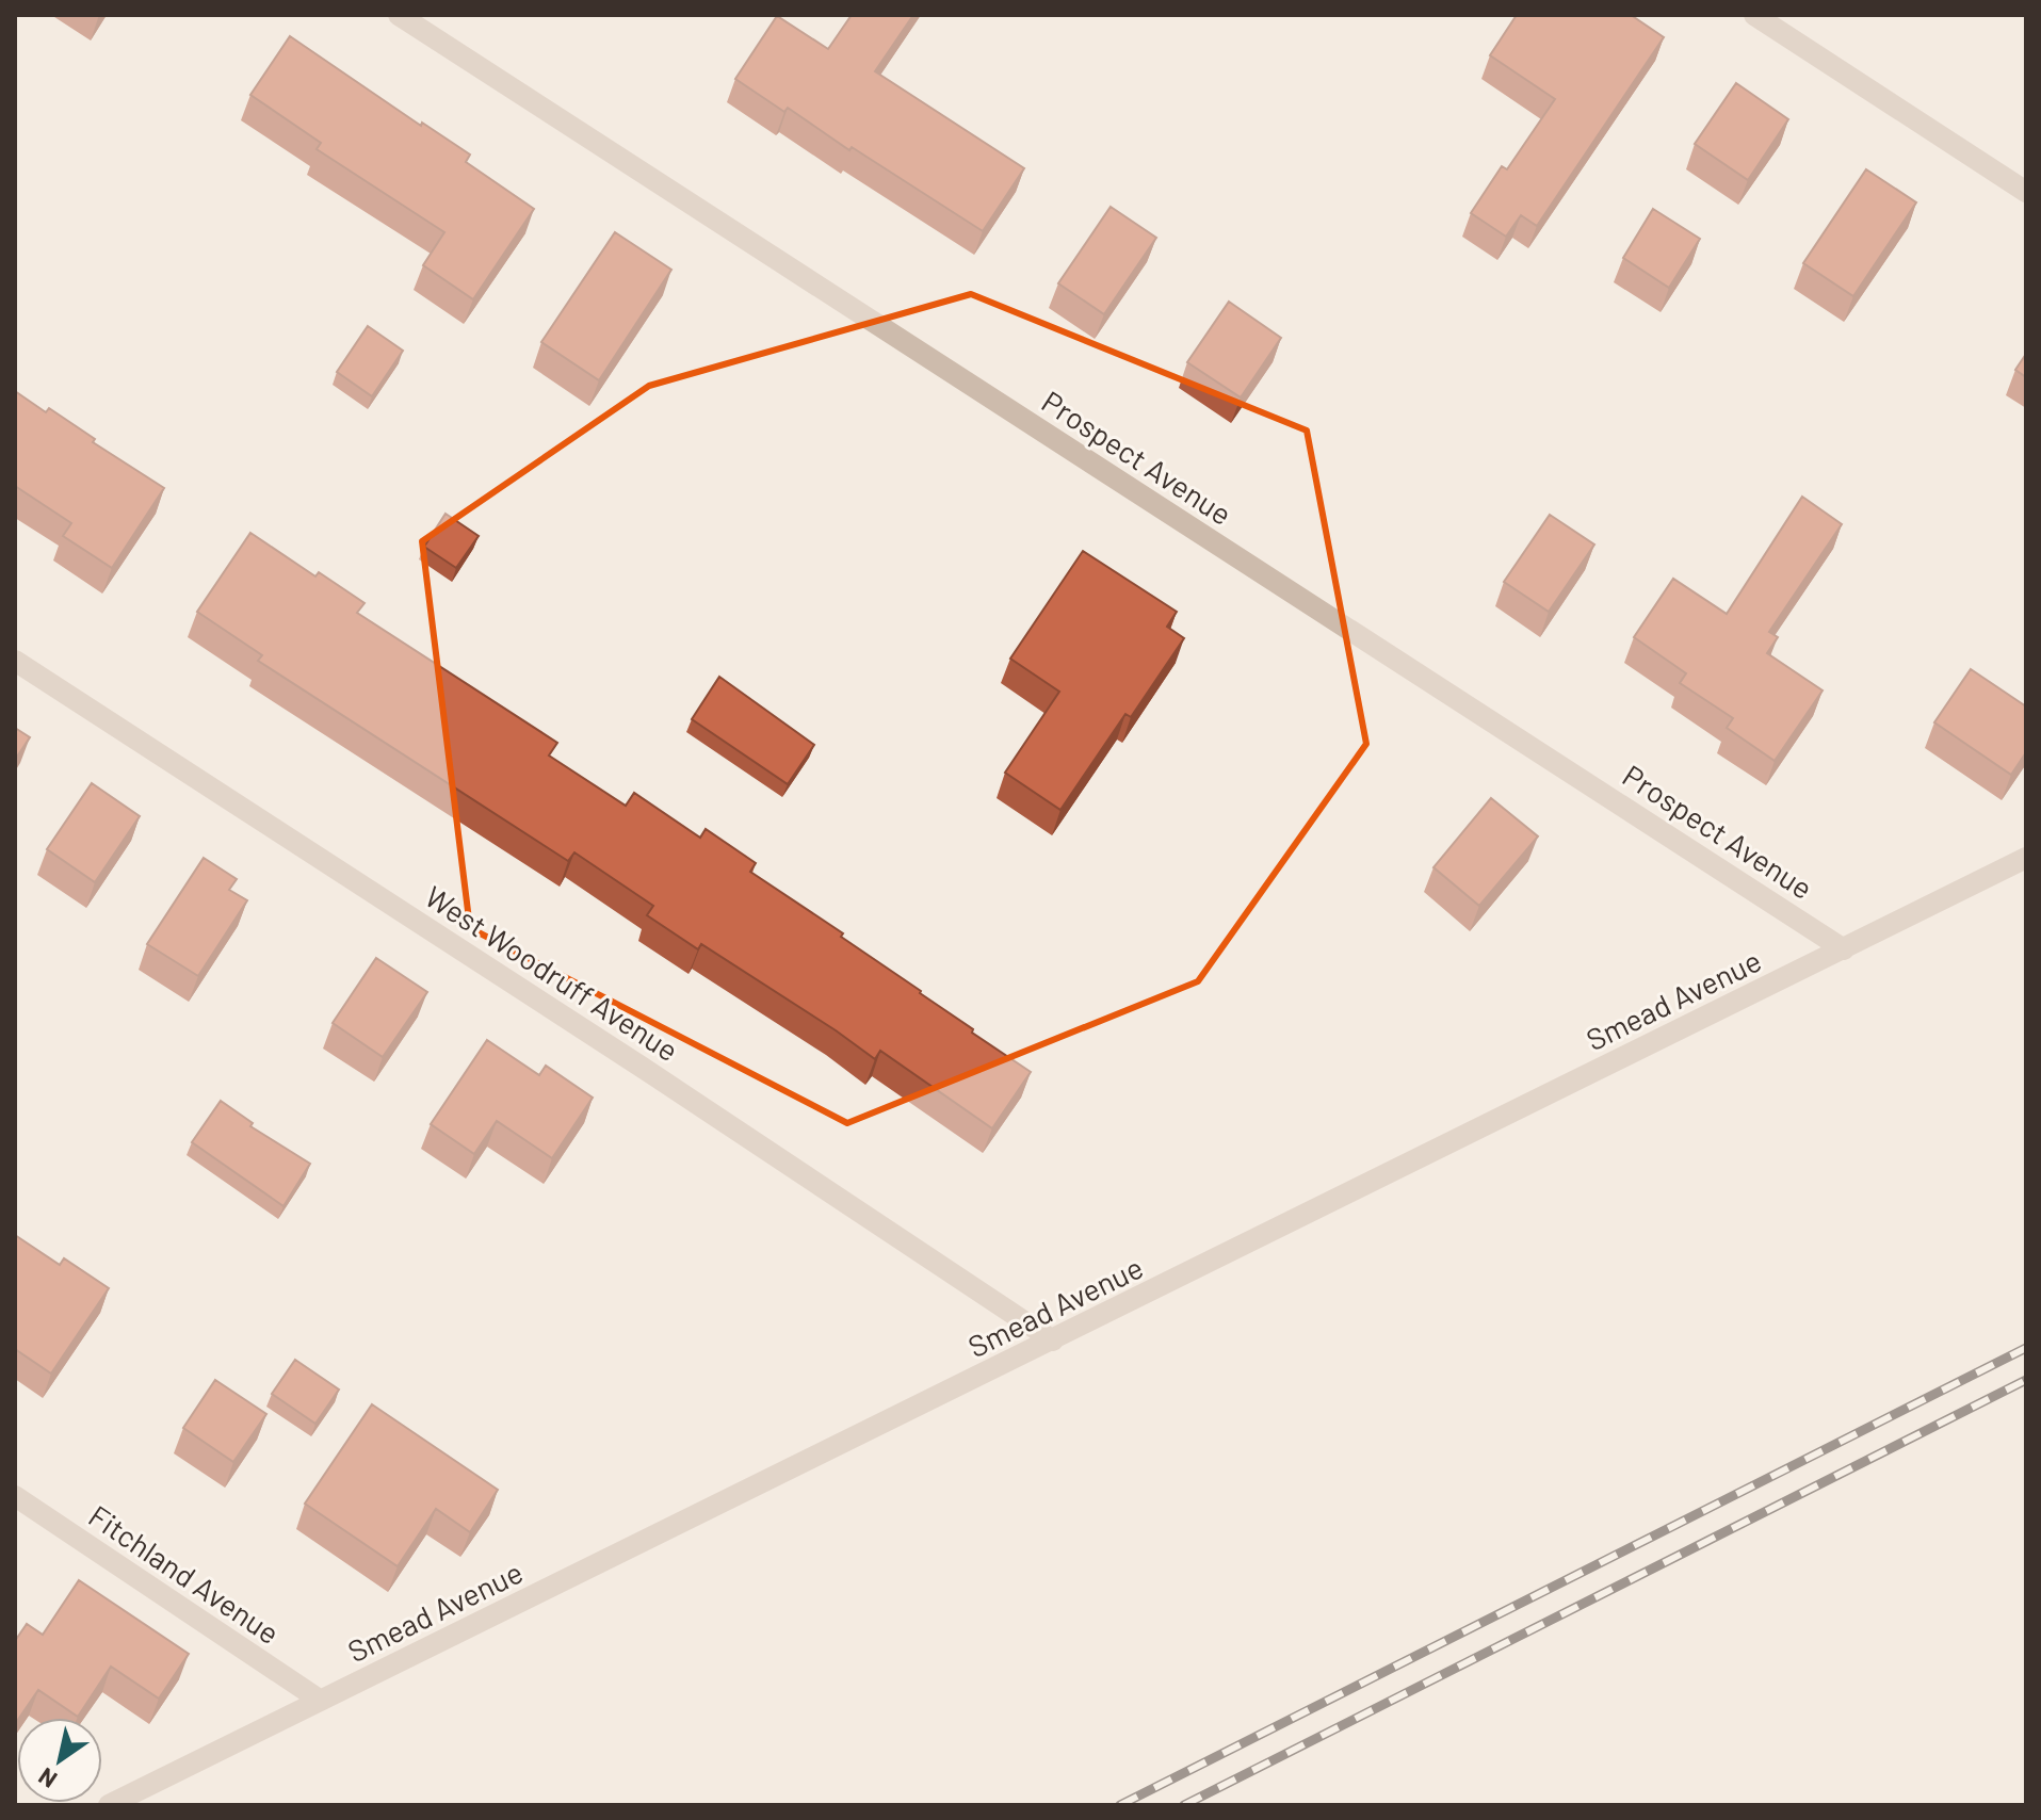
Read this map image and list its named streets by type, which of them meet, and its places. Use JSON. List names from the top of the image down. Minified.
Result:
{"streets":{"street":["Prospect Avenue","West Woodruff Avenue","Smead Avenue","Fitchland Avenue"]},"crossings":[["Prospect Avenue","Smead Avenue"],["West Woodruff Avenue","Smead Avenue"],["Smead Avenue","Fitchland Avenue"]],"north":"bottom left"}
